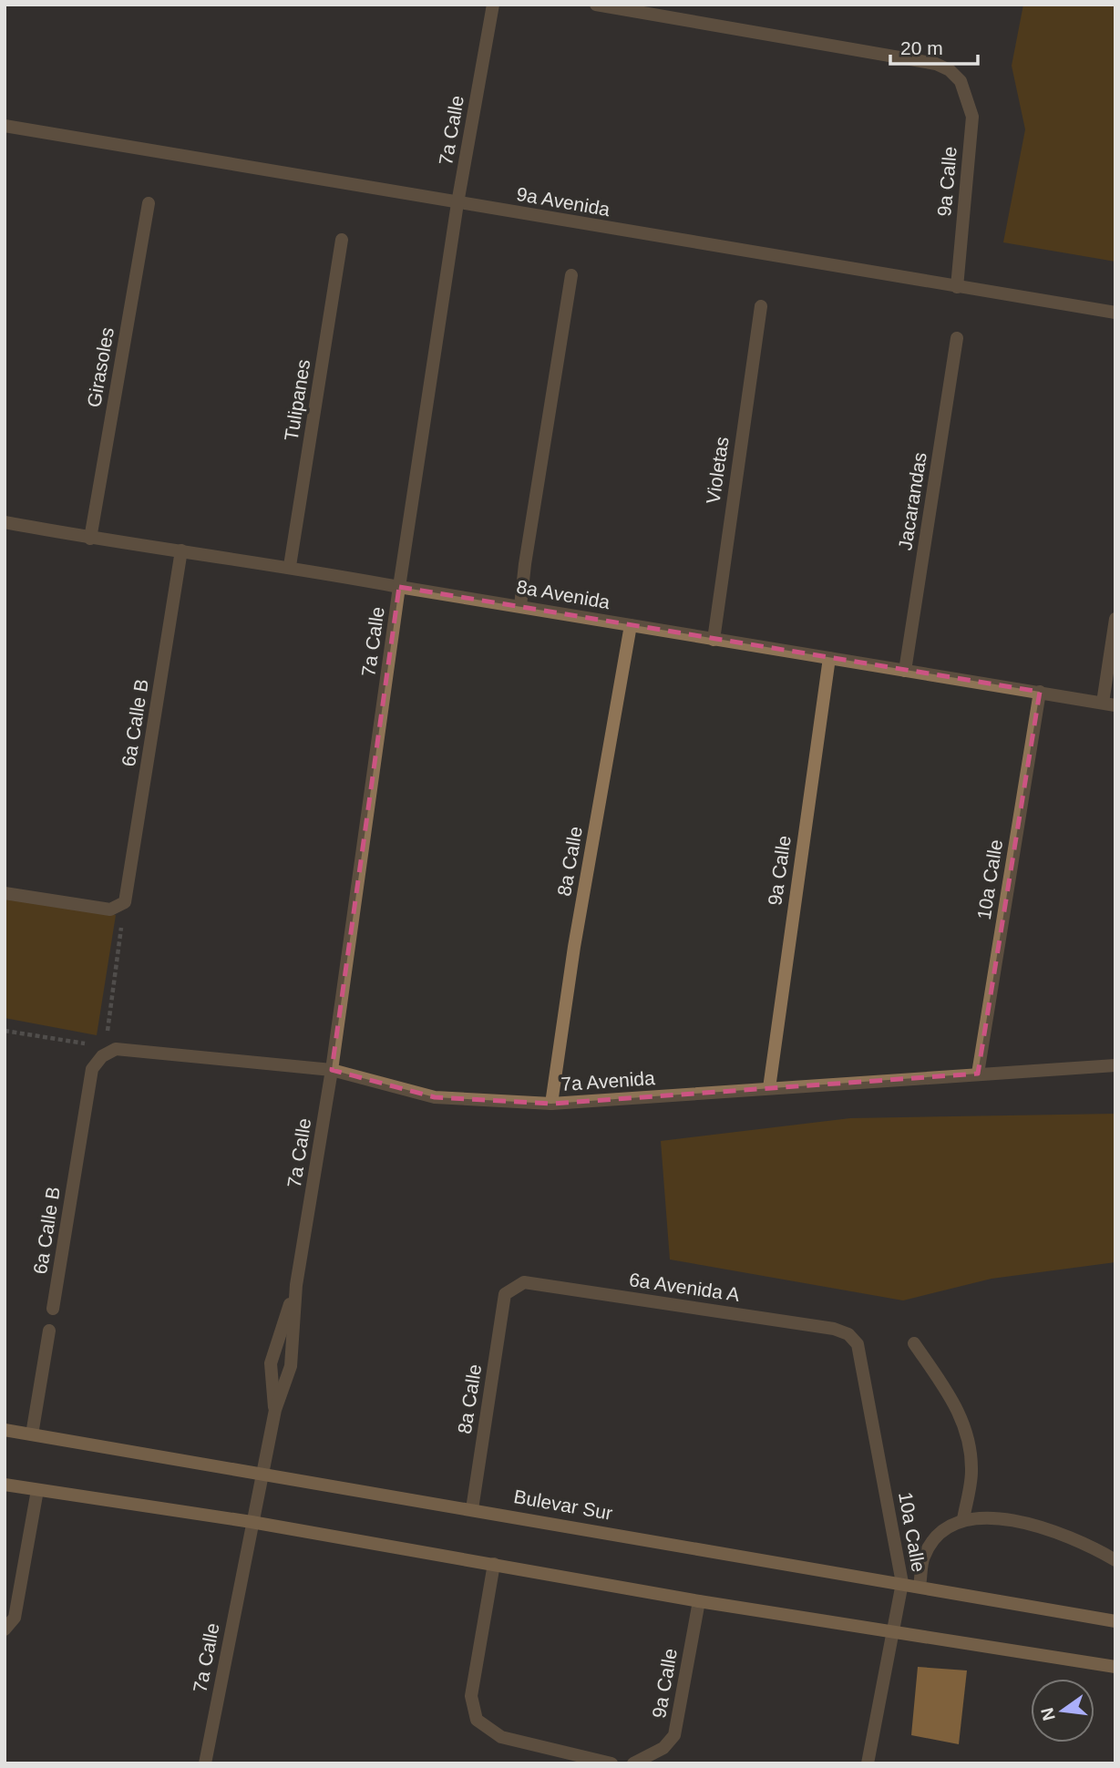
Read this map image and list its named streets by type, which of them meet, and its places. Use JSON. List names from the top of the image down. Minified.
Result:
{"streets":{"main road":["Bulevar Sur"],"street":["7a Calle","9a Calle","9a Avenida","Girasoles","Tulipanes","Violetas","Jacarandas","8a Avenida","6a Calle B","8a Calle","10a Calle","7a Avenida","6a Avenida A"]},"crossings":[["7a Calle","9a Avenida"],["7a Calle","8a Avenida"],["7a Calle","7a Avenida"],["7a Calle","Bulevar Sur"],["9a Calle","9a Avenida"],["9a Calle","8a Avenida"],["9a Calle","7a Avenida"],["Girasoles","8a Avenida"],["Tulipanes","8a Avenida"],["Violetas","8a Avenida"],["Jacarandas","8a Avenida"],["8a Avenida","6a Calle B"],["8a Avenida","8a Calle"],["8a Avenida","10a Calle"],["6a Calle B","7a Avenida"],["8a Calle","7a Avenida"],["8a Calle","6a Avenida A"],["8a Calle","Bulevar Sur"],["10a Calle","7a Avenida"],["10a Calle","6a Avenida A"],["10a Calle","Bulevar Sur"]],"scale_bar":"20 m","north":"left"}
